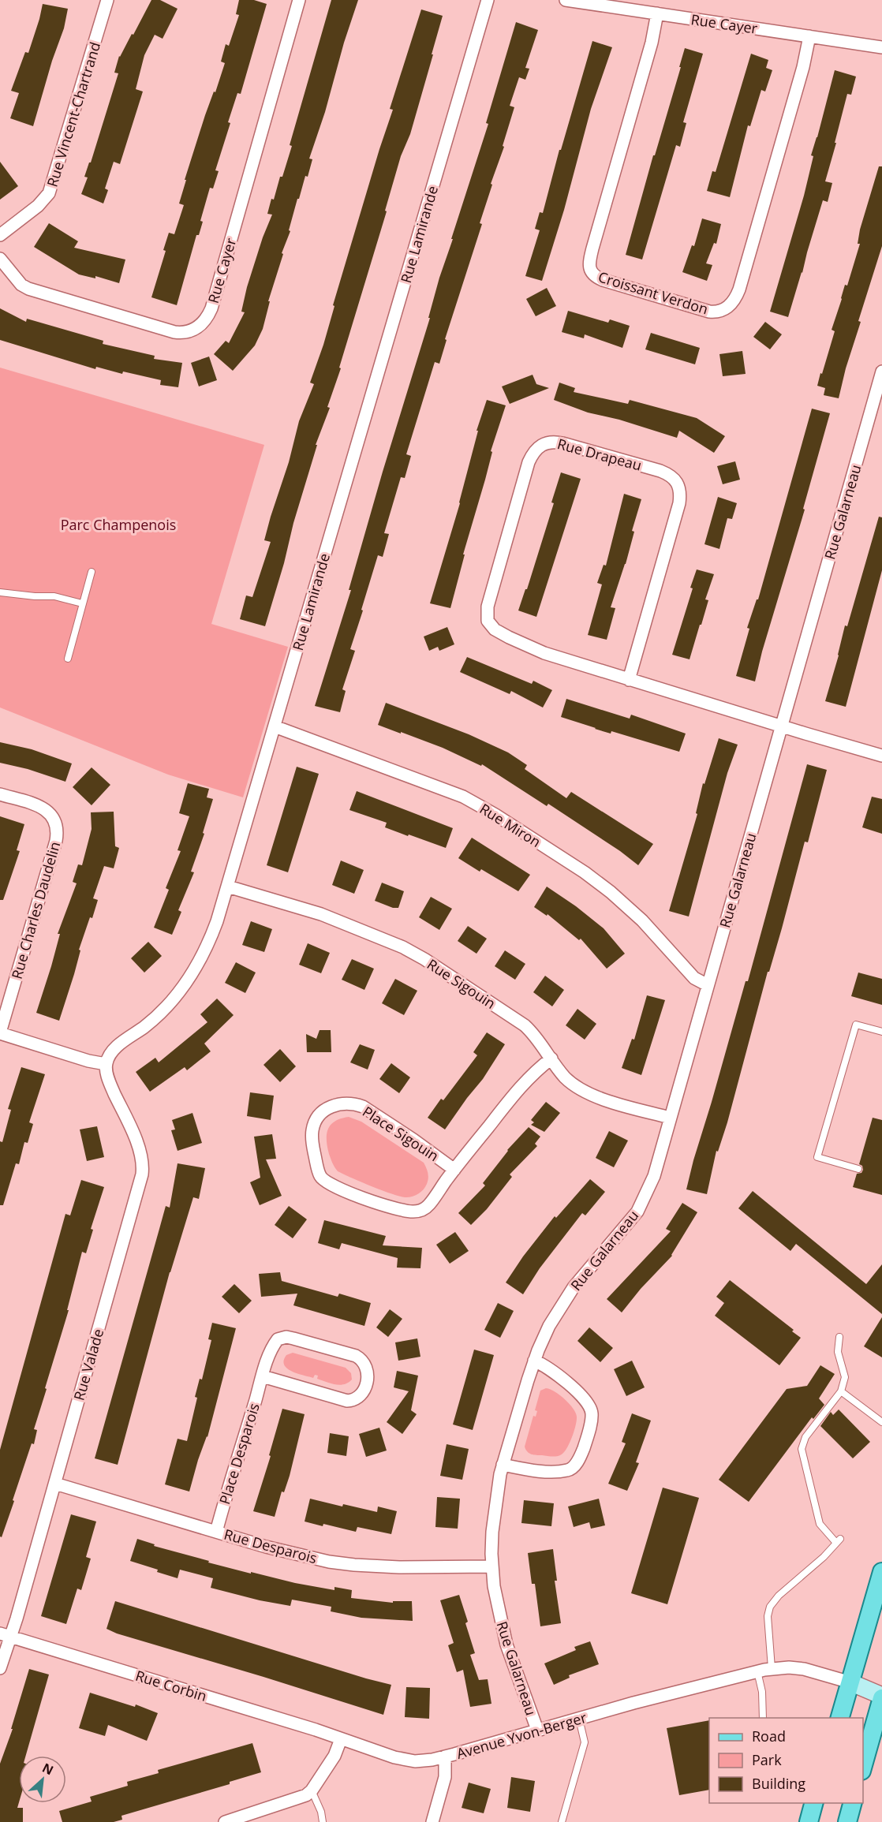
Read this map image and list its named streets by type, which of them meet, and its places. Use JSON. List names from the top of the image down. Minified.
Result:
{"streets":{"street":["Rue Cayer","Rue Vincent-Chartrand","Rue Lamirande","Croissant Verdon","Rue Drapeau","Rue Galarneau","Rue Miron","Rue Charles Daudelin","Rue Sigouin","Place Sigouin","Rue Valade","Place Desparois","Rue Desparois","Rue Corbin","Avenue Yvon-Berger"]},"crossings":[["Rue Cayer","Croissant Verdon"],["Rue Lamirande","Rue Miron"],["Rue Lamirande","Rue Sigouin"],["Rue Lamirande","Rue Valade"],["Rue Drapeau","Rue Galarneau"],["Rue Galarneau","Rue Miron"],["Rue Galarneau","Rue Sigouin"],["Rue Galarneau","Rue Desparois"],["Rue Galarneau","Avenue Yvon-Berger"],["Rue Sigouin","Place Sigouin"],["Rue Valade","Rue Desparois"],["Rue Valade","Rue Corbin"],["Place Desparois","Rue Desparois"],["Rue Corbin","Avenue Yvon-Berger"]],"parks":["Parc Champenois"],"legend":["Road","Park","Building"],"north":"top right"}
